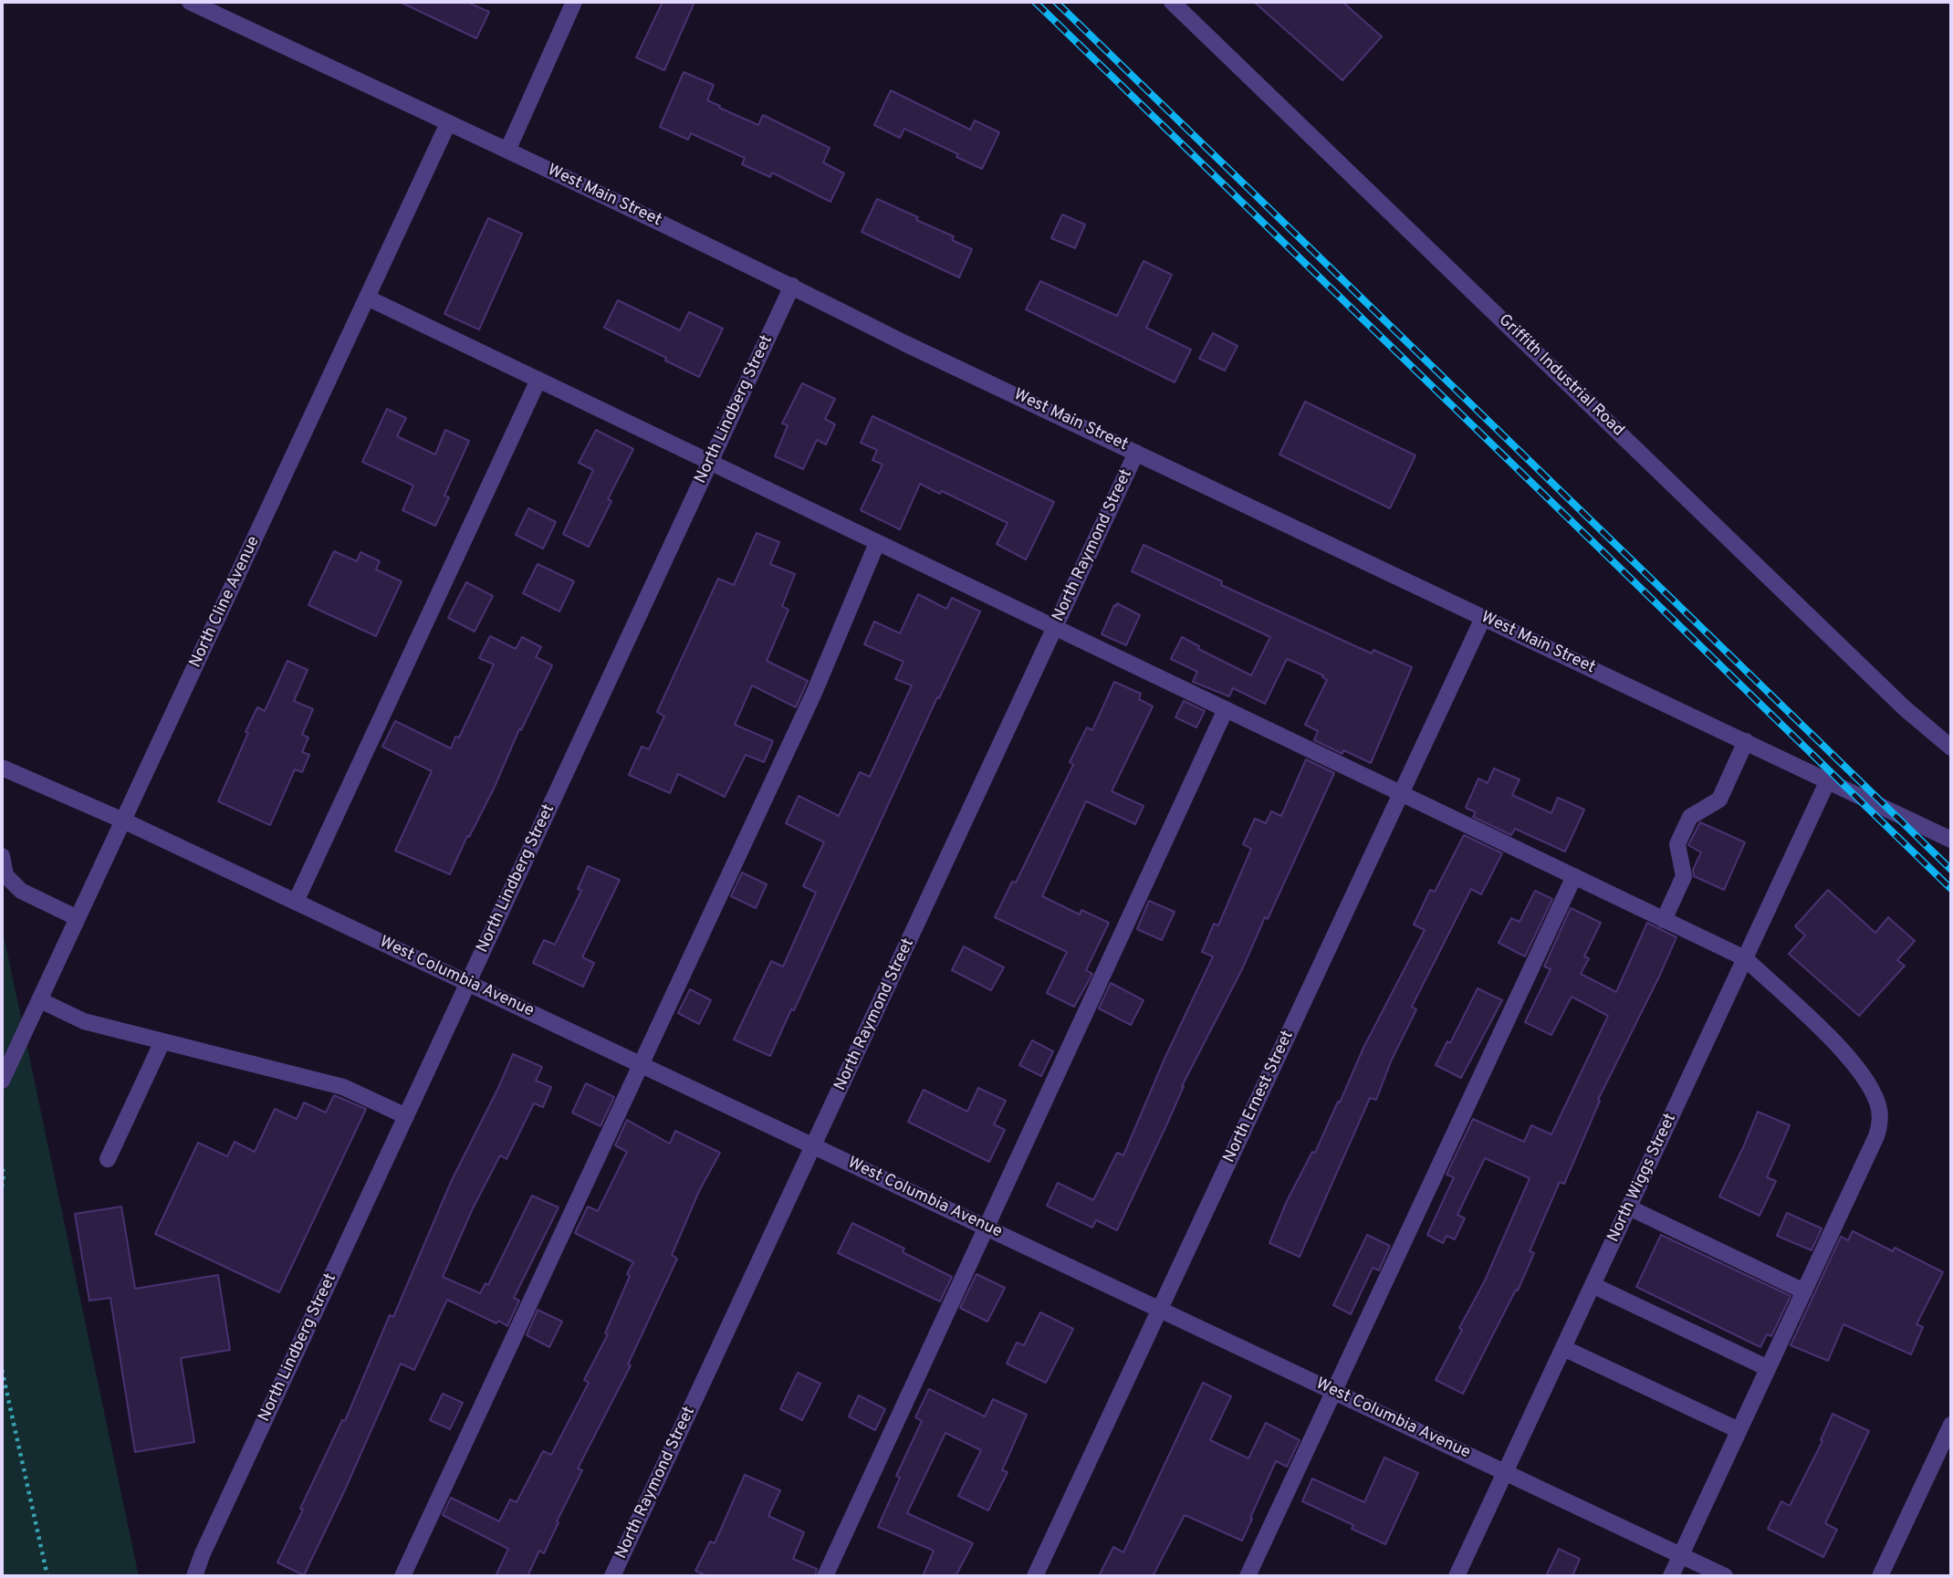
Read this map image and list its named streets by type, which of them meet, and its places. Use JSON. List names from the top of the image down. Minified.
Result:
{"streets":{"street":["West Main Street","Griffith Industrial Road","North Lindberg Street","North Raymond Street","North Cline Avenue","West Columbia Avenue","North Ernest Street","North Wiggs Street"]},"crossings":[["West Main Street","North Lindberg Street"],["West Main Street","North Raymond Street"],["West Main Street","North Cline Avenue"],["West Main Street","North Ernest Street"],["West Main Street","North Wiggs Street"],["North Lindberg Street","West Columbia Avenue"],["North Raymond Street","West Columbia Avenue"],["North Cline Avenue","West Columbia Avenue"],["West Columbia Avenue","North Ernest Street"],["West Columbia Avenue","North Wiggs Street"]]}
